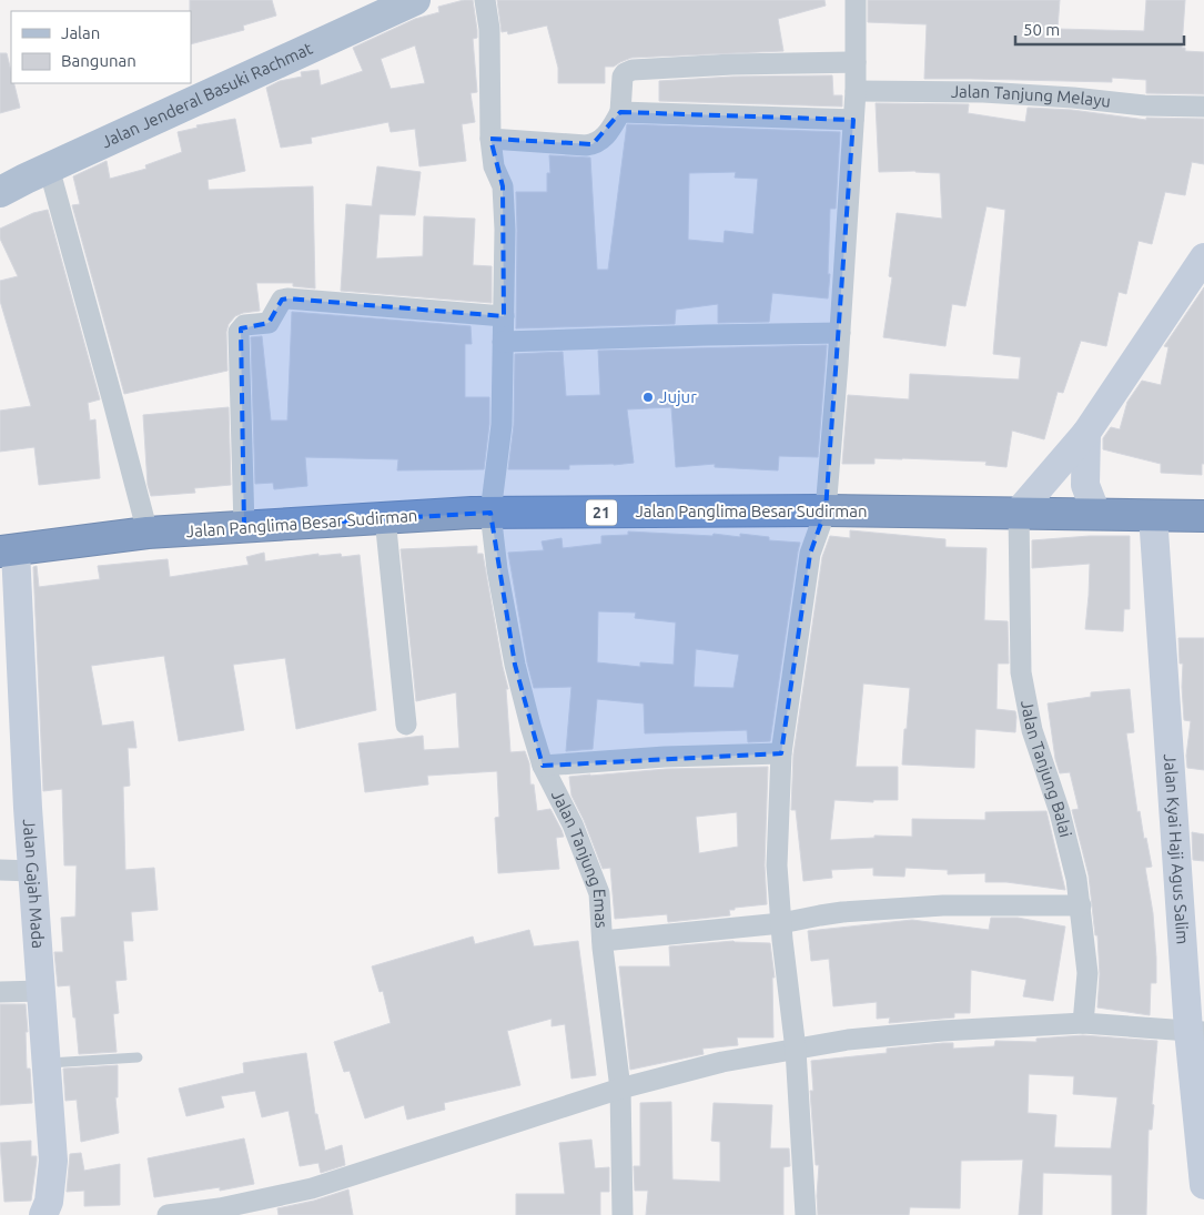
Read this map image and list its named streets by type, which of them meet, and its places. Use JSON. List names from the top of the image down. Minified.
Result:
{"streets":{"highway":["Jalan Panglima Besar Sudirman","21"],"main road":["Jalan Jenderal Basuki Rachmat"],"street":["Jalan Tanjung Melayu","Jalan Tanjung Balai","Jalan Kyai Haji Agus Salim","Jalan Tanjung Emas","Jalan Gajah Mada"]},"crossings":[["Jalan Panglima Besar Sudirman","Jalan Tanjung Balai"],["Jalan Panglima Besar Sudirman","Jalan Kyai Haji Agus Salim"],["Jalan Panglima Besar Sudirman","Jalan Tanjung Emas"],["Jalan Panglima Besar Sudirman","Jalan Gajah Mada"]],"places":["Jujur"],"legend":["Jalan","Bangunan"],"scale_bar":"50 m"}
